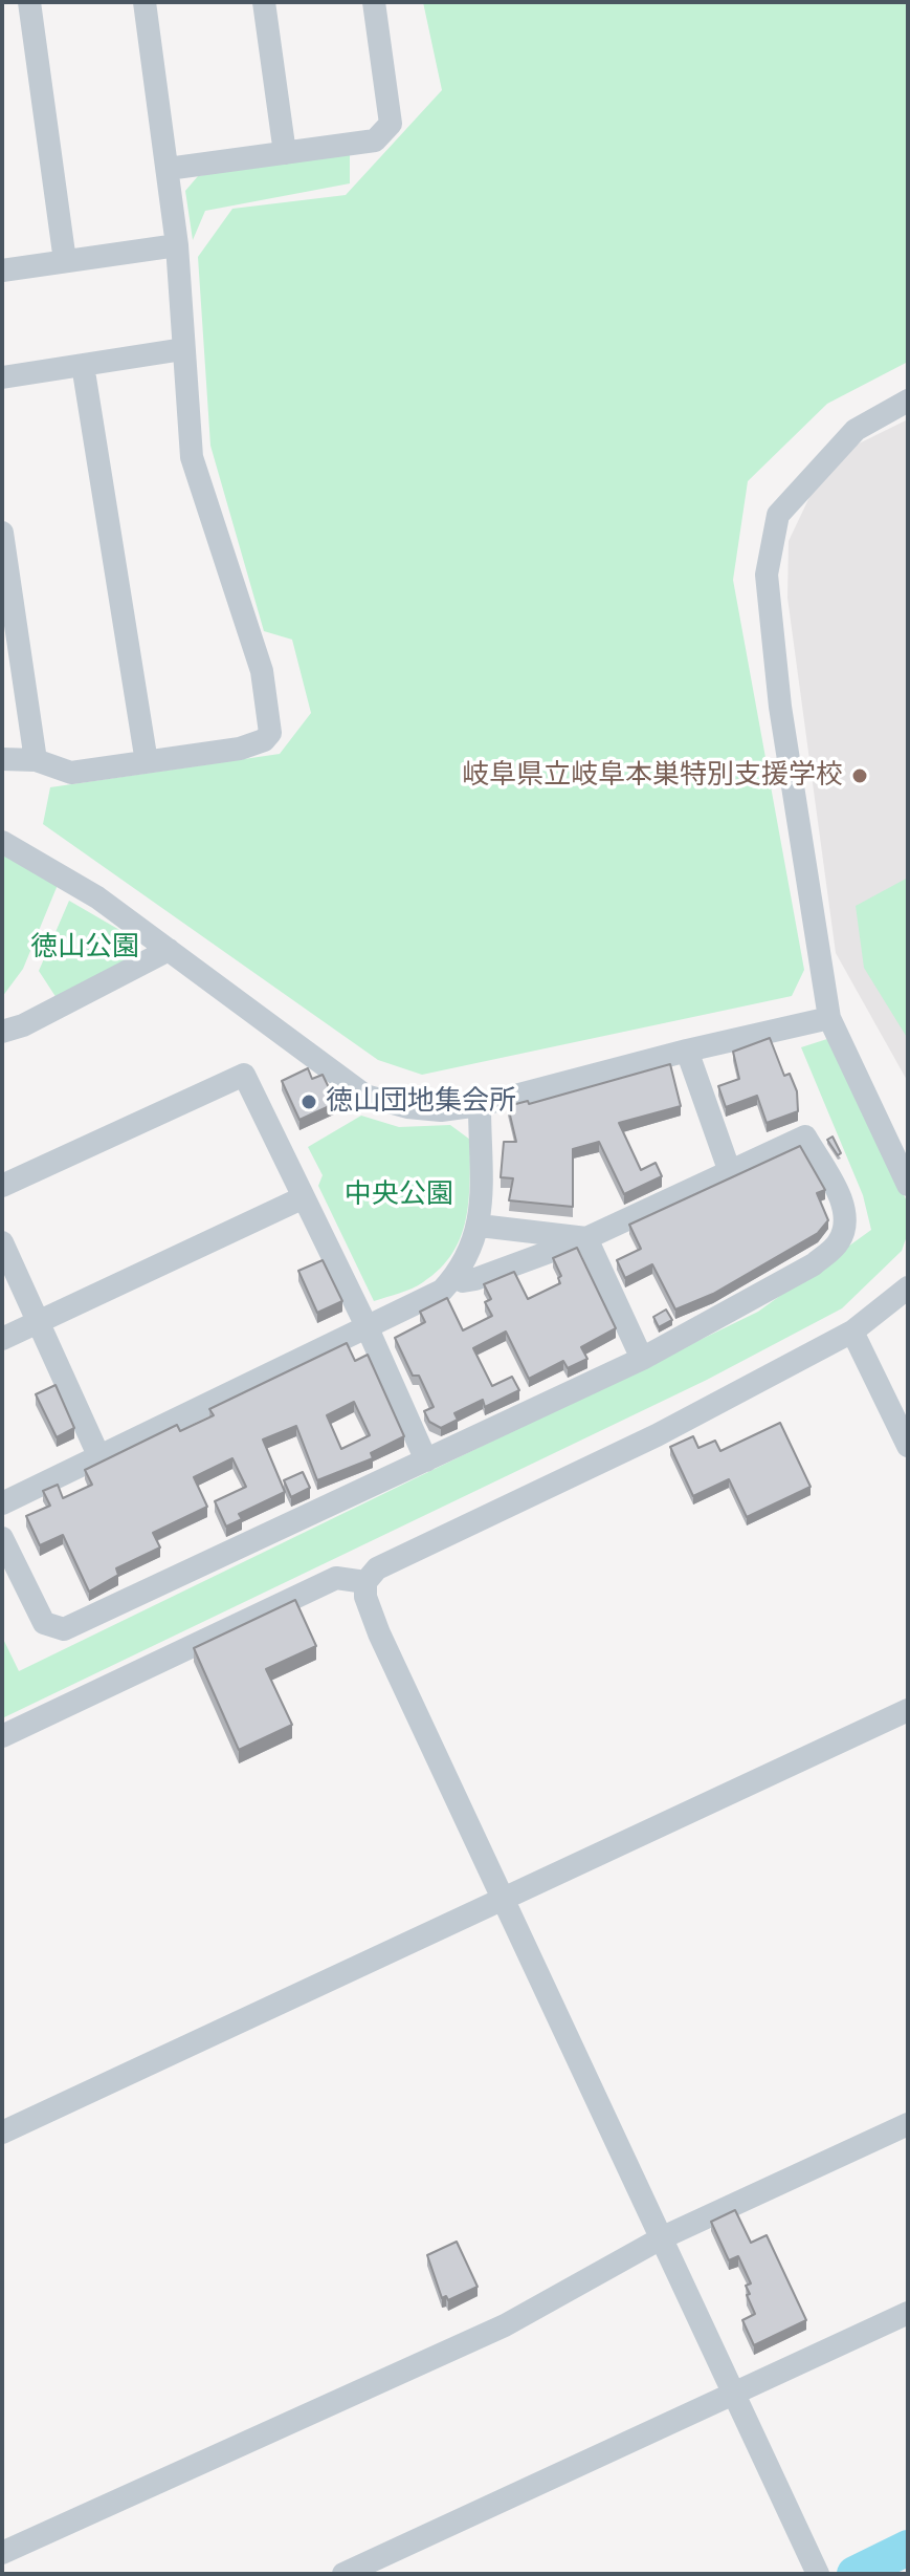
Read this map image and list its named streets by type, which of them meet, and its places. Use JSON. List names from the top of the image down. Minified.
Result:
{"parks":["徳山公園","中央公園"],"places":["岐阜県立岐阜本巣特別支援学校","徳山団地集会所"]}
